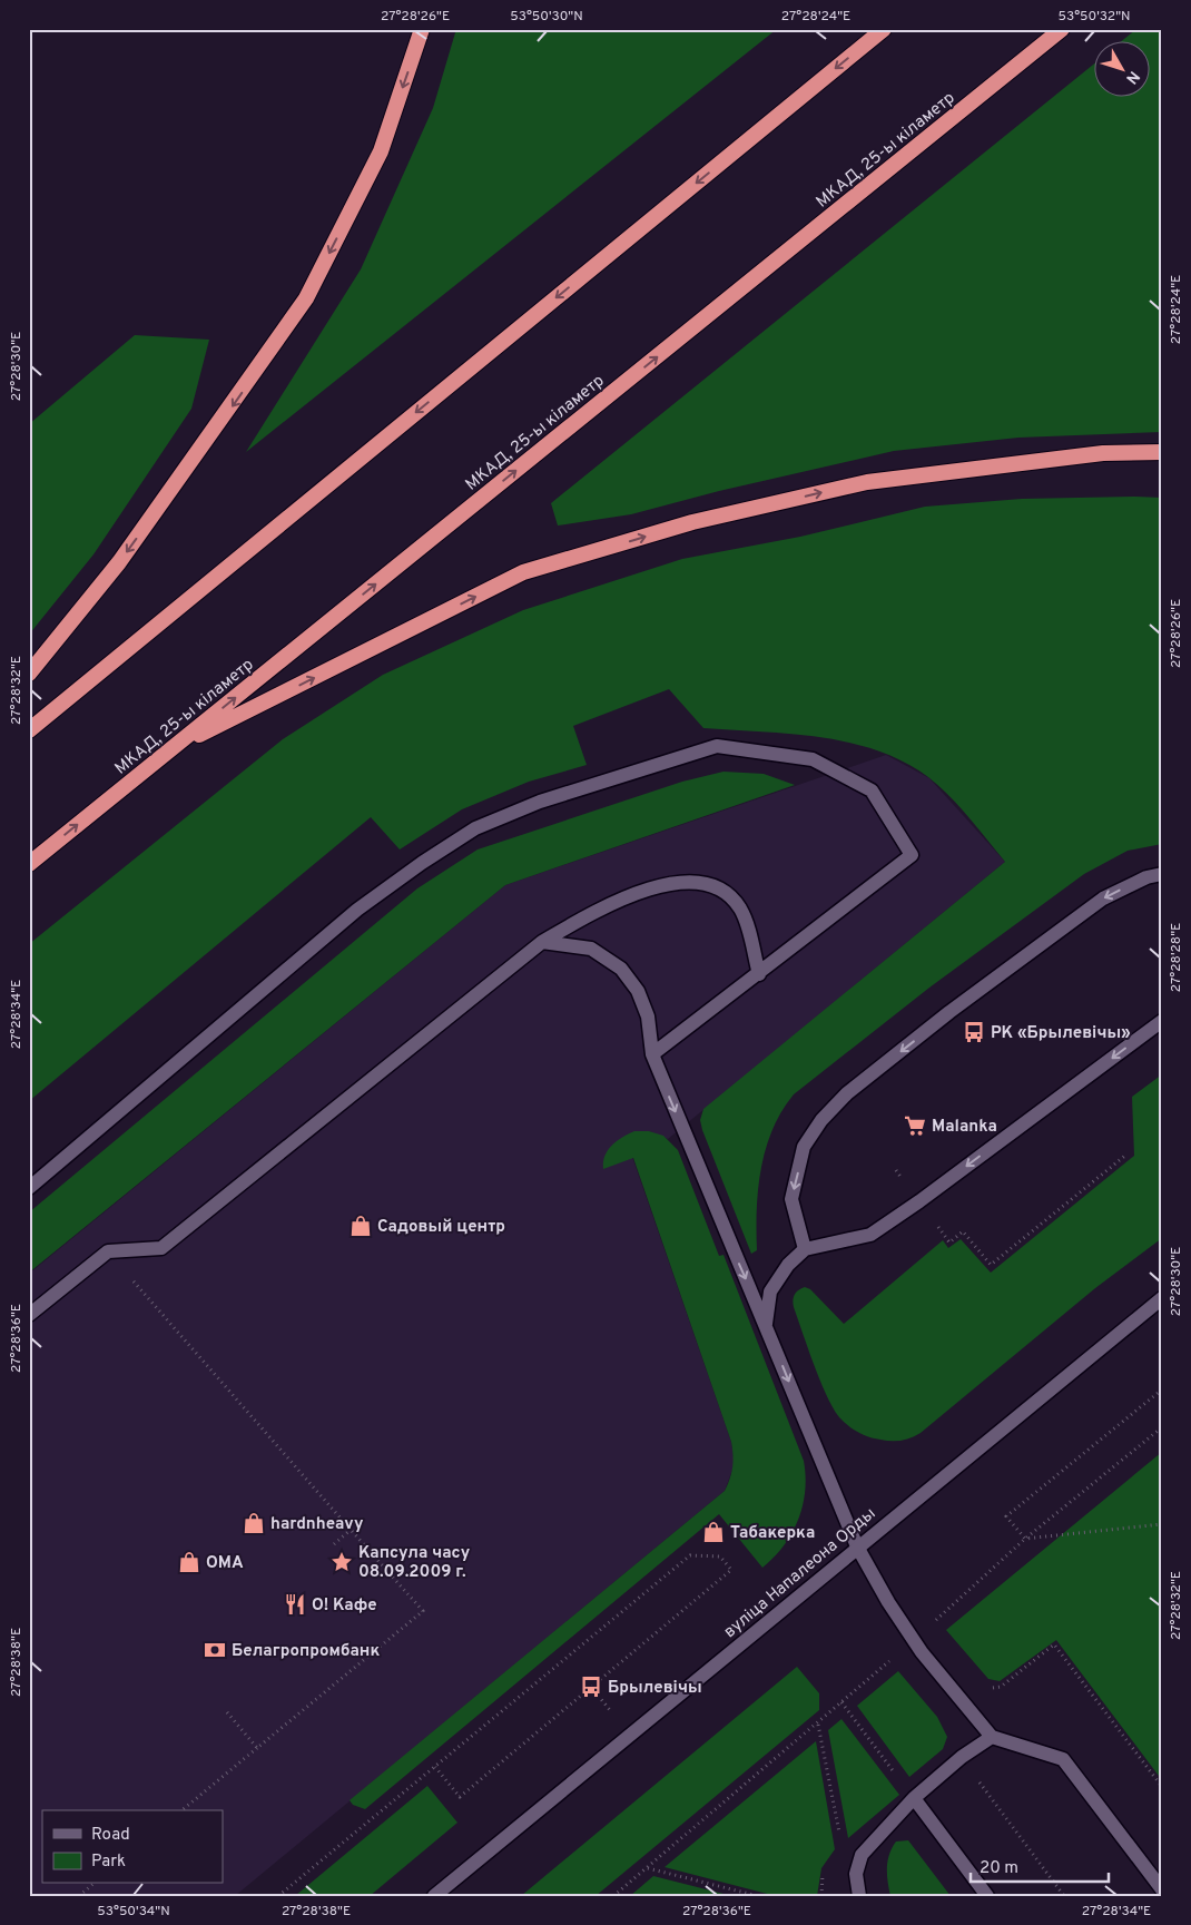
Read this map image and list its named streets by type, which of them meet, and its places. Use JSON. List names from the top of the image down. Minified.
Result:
{"streets":{"highway":["МКАД, 25-ы кіламетр"],"street":["вуліца Напалеона Орды"]},"places":{"bus stop":["РК «Брылевічы»","Брылевічы"],"supermarket":["Malanka"],"shop":["Садовый центр","hardnheavy","Табакерка","ОМА"],"place":["Капсула часу 08.09.2009 г."],"restaurant":["О! Кафе"],"bank":["Белагропромбанк"]},"legend":["Road","Park"],"scale_bar":"20 m","north":"bottom right","coordinates":["27°28'26\"E","53°50'30\"N","27°28'24\"E","53°50'32\"N","27°28'30\"E","27°28'32\"E","27°28'28\"E","27°28'34\"E","27°28'36\"E","27°28'38\"E","53°50'34\"N"]}
